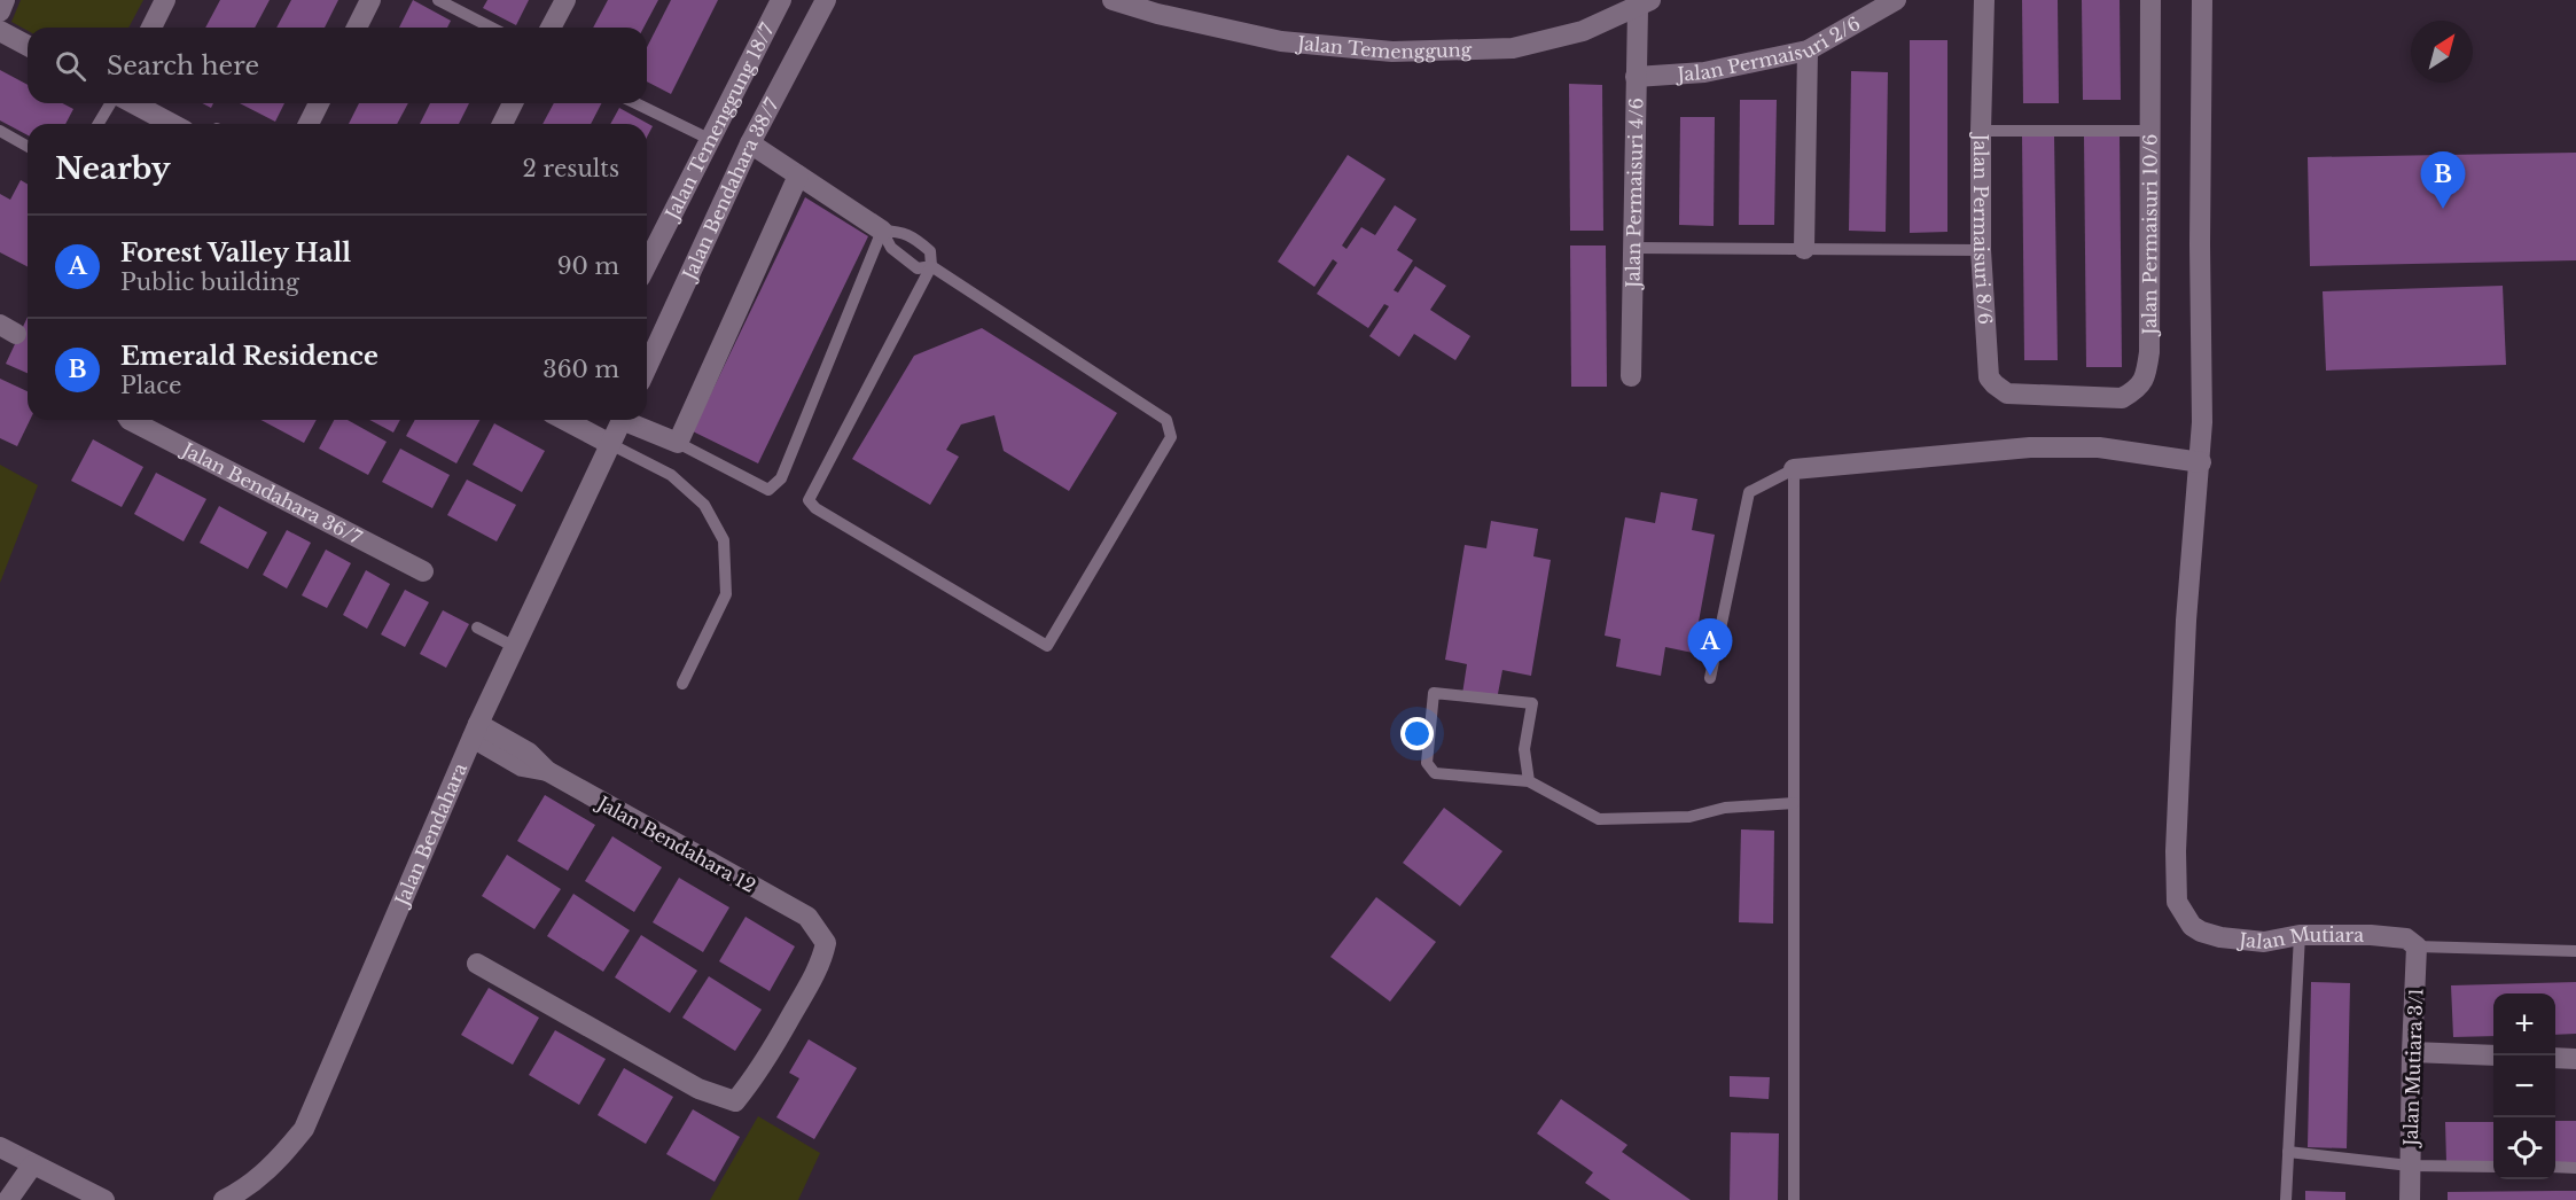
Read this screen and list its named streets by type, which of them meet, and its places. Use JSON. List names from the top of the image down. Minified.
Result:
{"streets":{"street":["Jalan Temenggung","Jalan Permaisuri 2/6","Jalan Temenggung 18/7","Jalan Bendahara 38/7","Jalan Permaisuri 4/6","Jalan Permaisuri 8/6","Jalan Permaisuri 10/6","Jalan Bendahara 36/7","Jalan Bendahara","Jalan Bendahara 12","Jalan Mutiara","Jalan Mutiara 3/1"]},"crossings":[["Jalan Temenggung","Jalan Permaisuri 4/6"],["Jalan Permaisuri 2/6","Jalan Permaisuri 4/6"],["Jalan Permaisuri 8/6","Jalan Permaisuri 10/6"],["Jalan Bendahara","Jalan Bendahara 12"],["Jalan Mutiara","Jalan Mutiara 3/1"]],"north":"top right","page":{"search":"Search here","heading":["Nearby","2 results"],"pins":["B","A"],"list":[{"mark":"A","name":"Forest Valley Hall","note":"Public building","value":"90 m"},{"mark":"B","name":"Emerald Residence","note":"Place","value":"360 m"}],"map_buttons":["+","−"]}}
